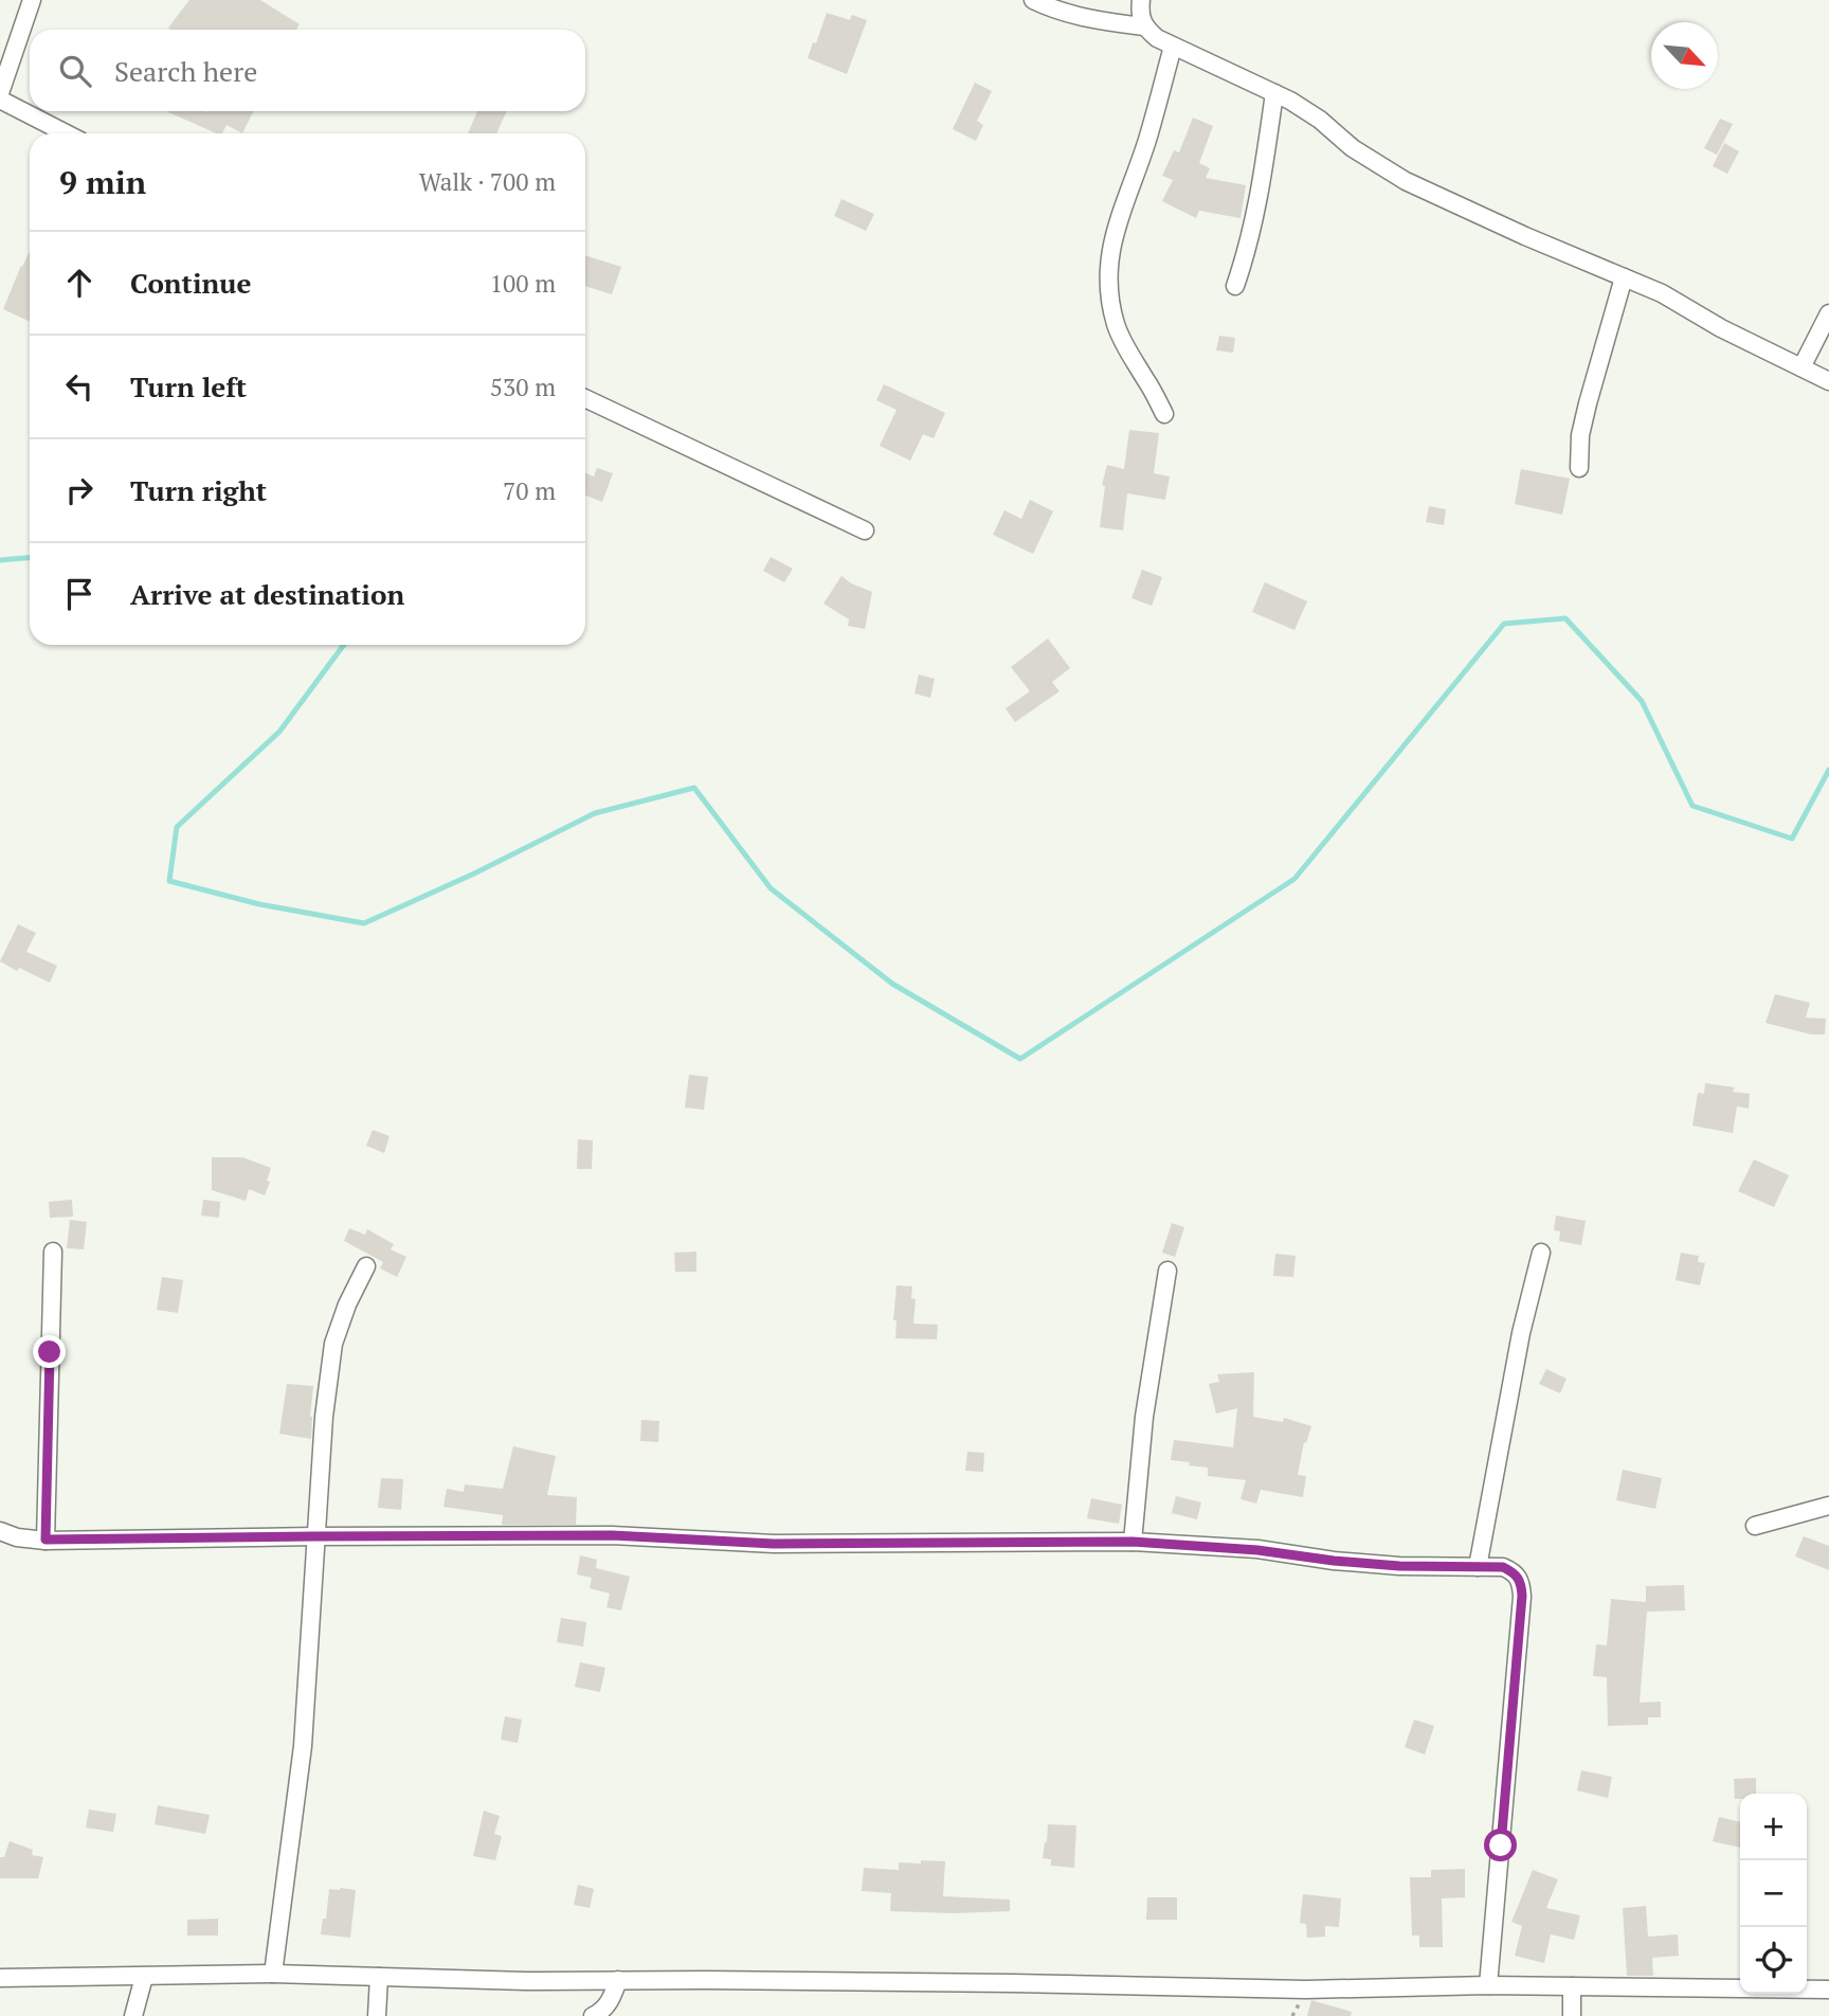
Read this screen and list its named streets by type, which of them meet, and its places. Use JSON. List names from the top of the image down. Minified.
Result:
{"north":"bottom right","page":{"search":"Search here","heading":["9 min","Walk · 700 m"],"list":[["Continue","100 m"],["Turn left","530 m"],["Turn right","70 m"],"Arrive at destination"],"map_buttons":["+","−"]}}
